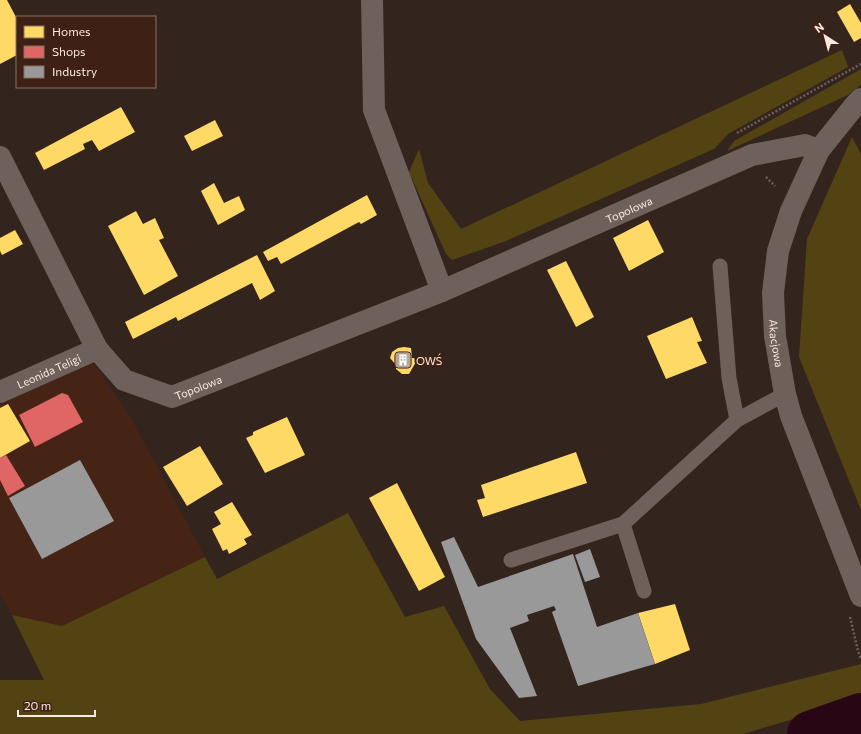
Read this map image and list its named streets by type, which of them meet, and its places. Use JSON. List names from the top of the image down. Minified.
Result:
{"streets":{"street":["Topolowa","Akacjowa","Leonida Teligi"]},"crossings":[["Topolowa","Akacjowa"],["Topolowa","Leonida Teligi"]],"places":{"building":["OWŚ"]},"legend":["Homes","Shops","Industry"],"scale_bar":"20 m","north":"top left"}
